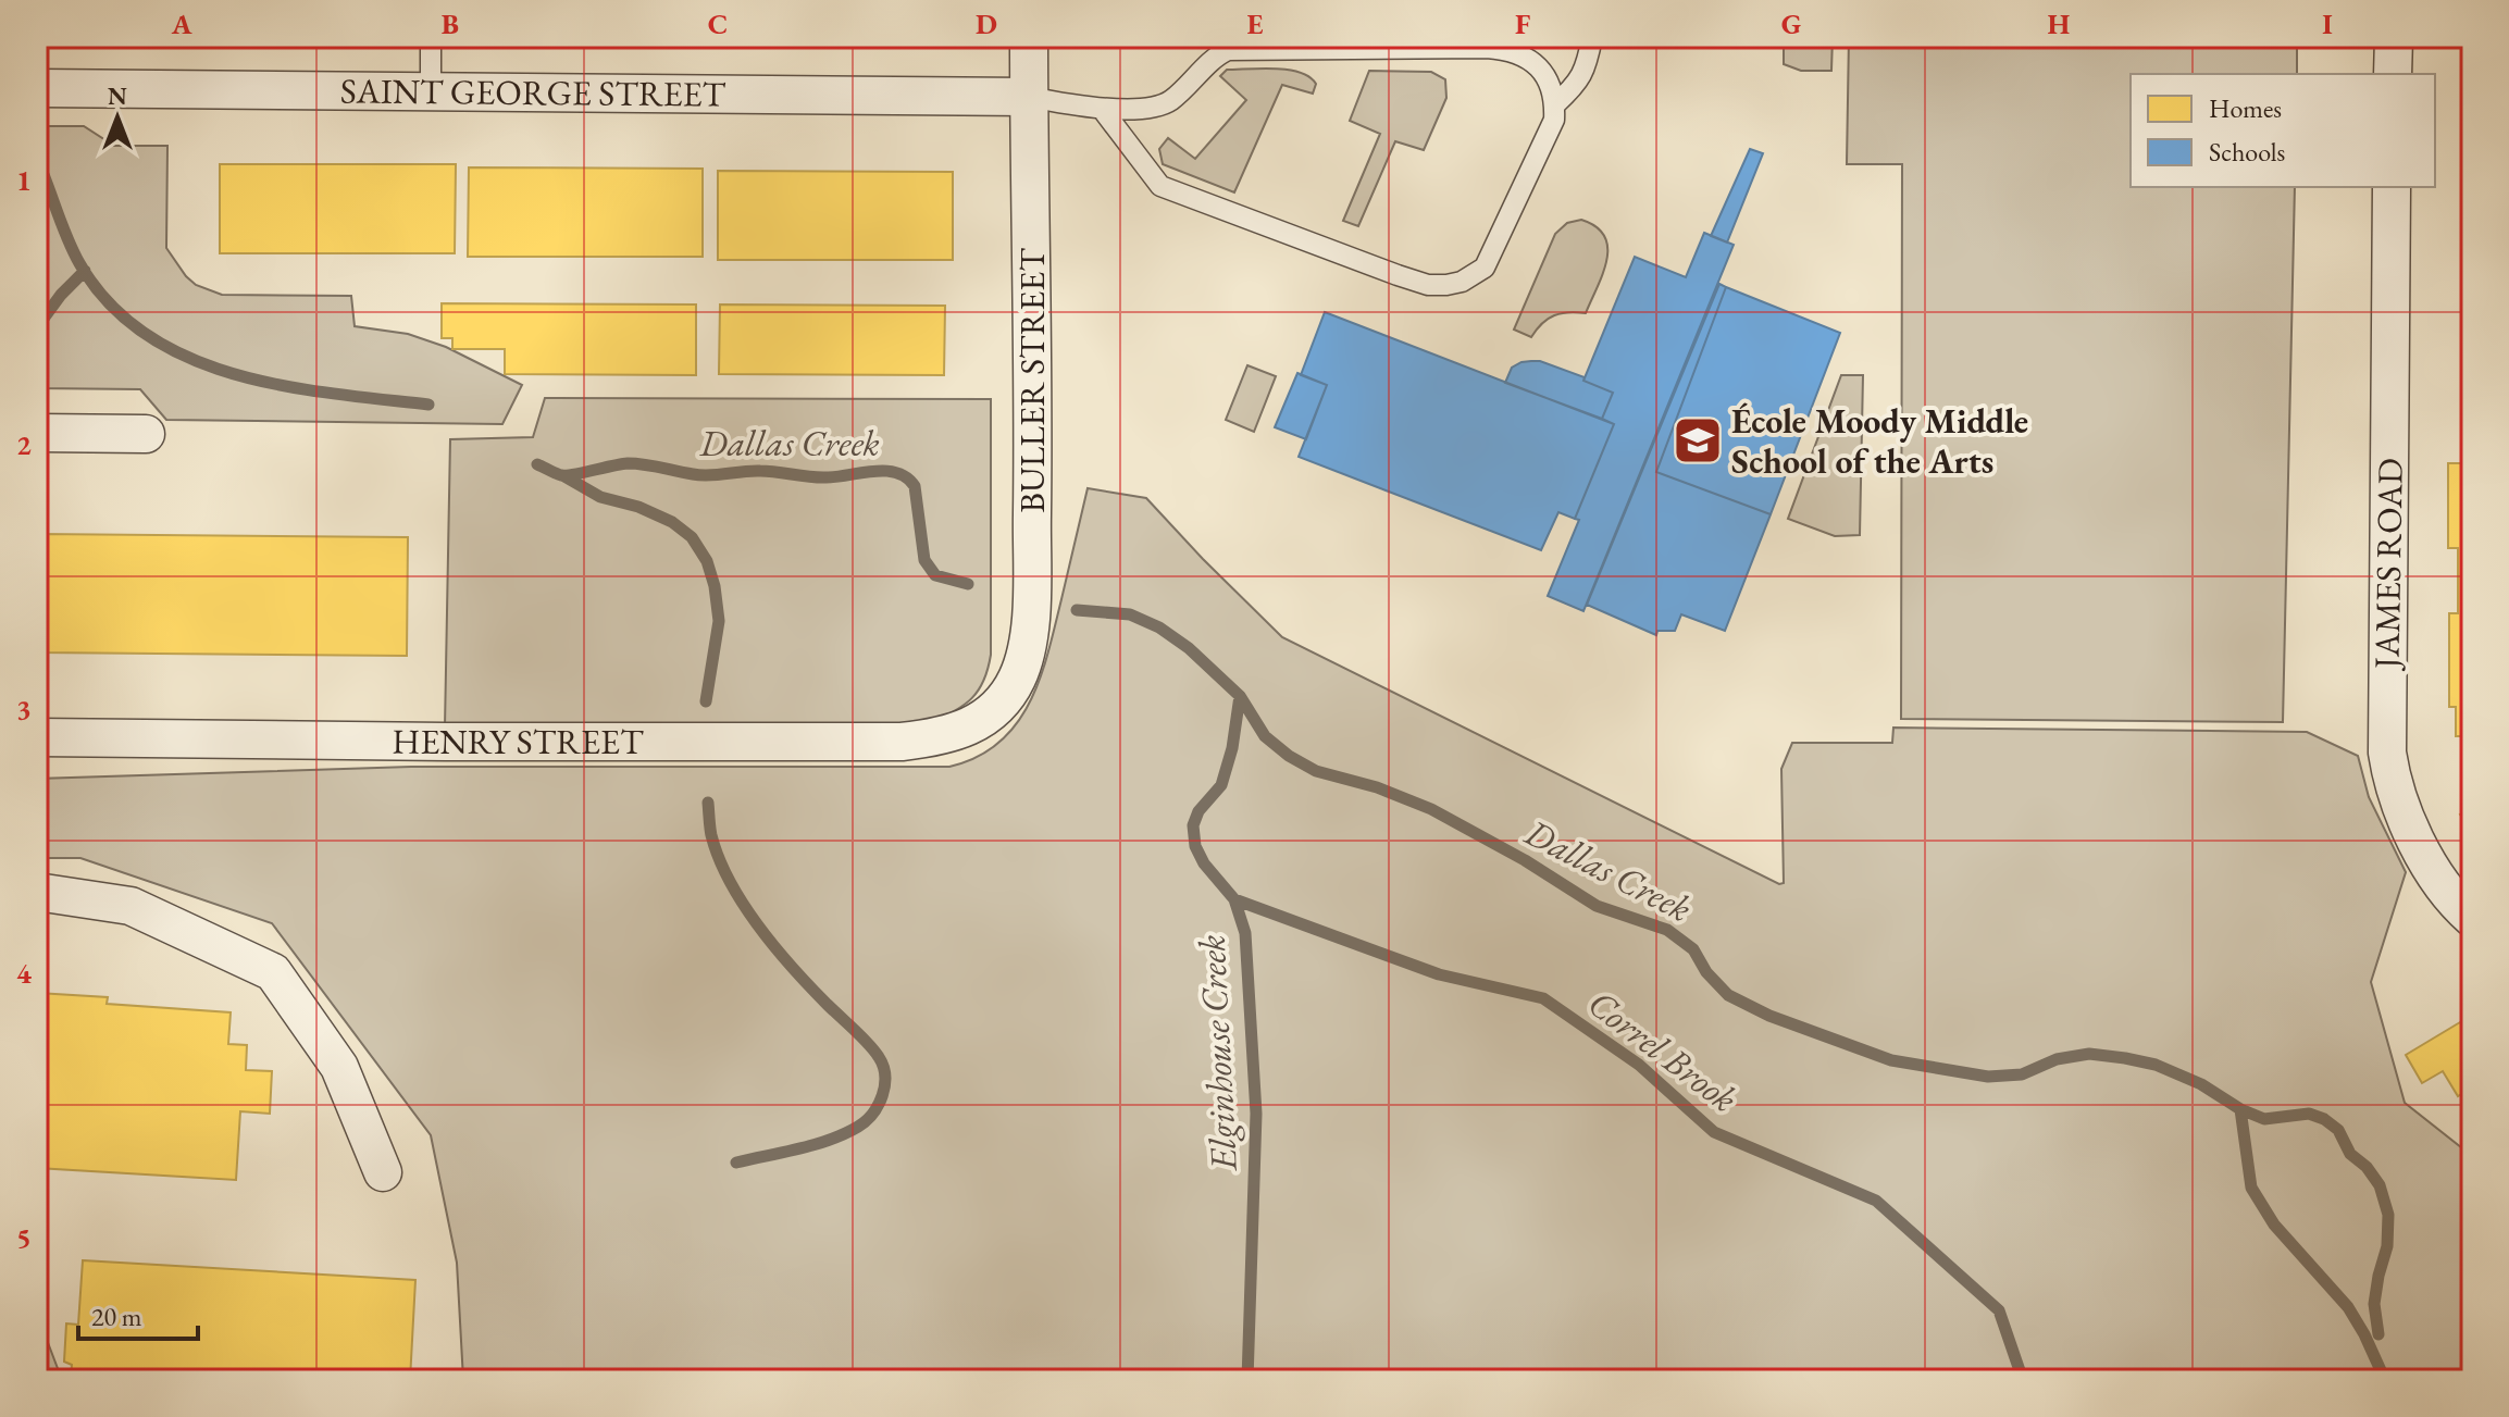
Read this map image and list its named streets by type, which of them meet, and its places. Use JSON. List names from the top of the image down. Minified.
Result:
{"streets":{"street":["SAINT GEORGE STREET","BULLER STREET","JAMES ROAD","HENRY STREET"]},"crossings":[["SAINT GEORGE STREET","BULLER STREET"],["BULLER STREET","HENRY STREET"]],"water":["Dallas Creek","Correl Brook","Elginhouse Creek"],"places":{"school or university":["École Moody Middle School of the Arts"]},"legend":["Homes","Schools"],"scale_bar":"20 m","north":"top","grid":{"columns":["A","B","C","D","E","F","G","H","I"],"rows":["1","2","3","4","5"]}}
